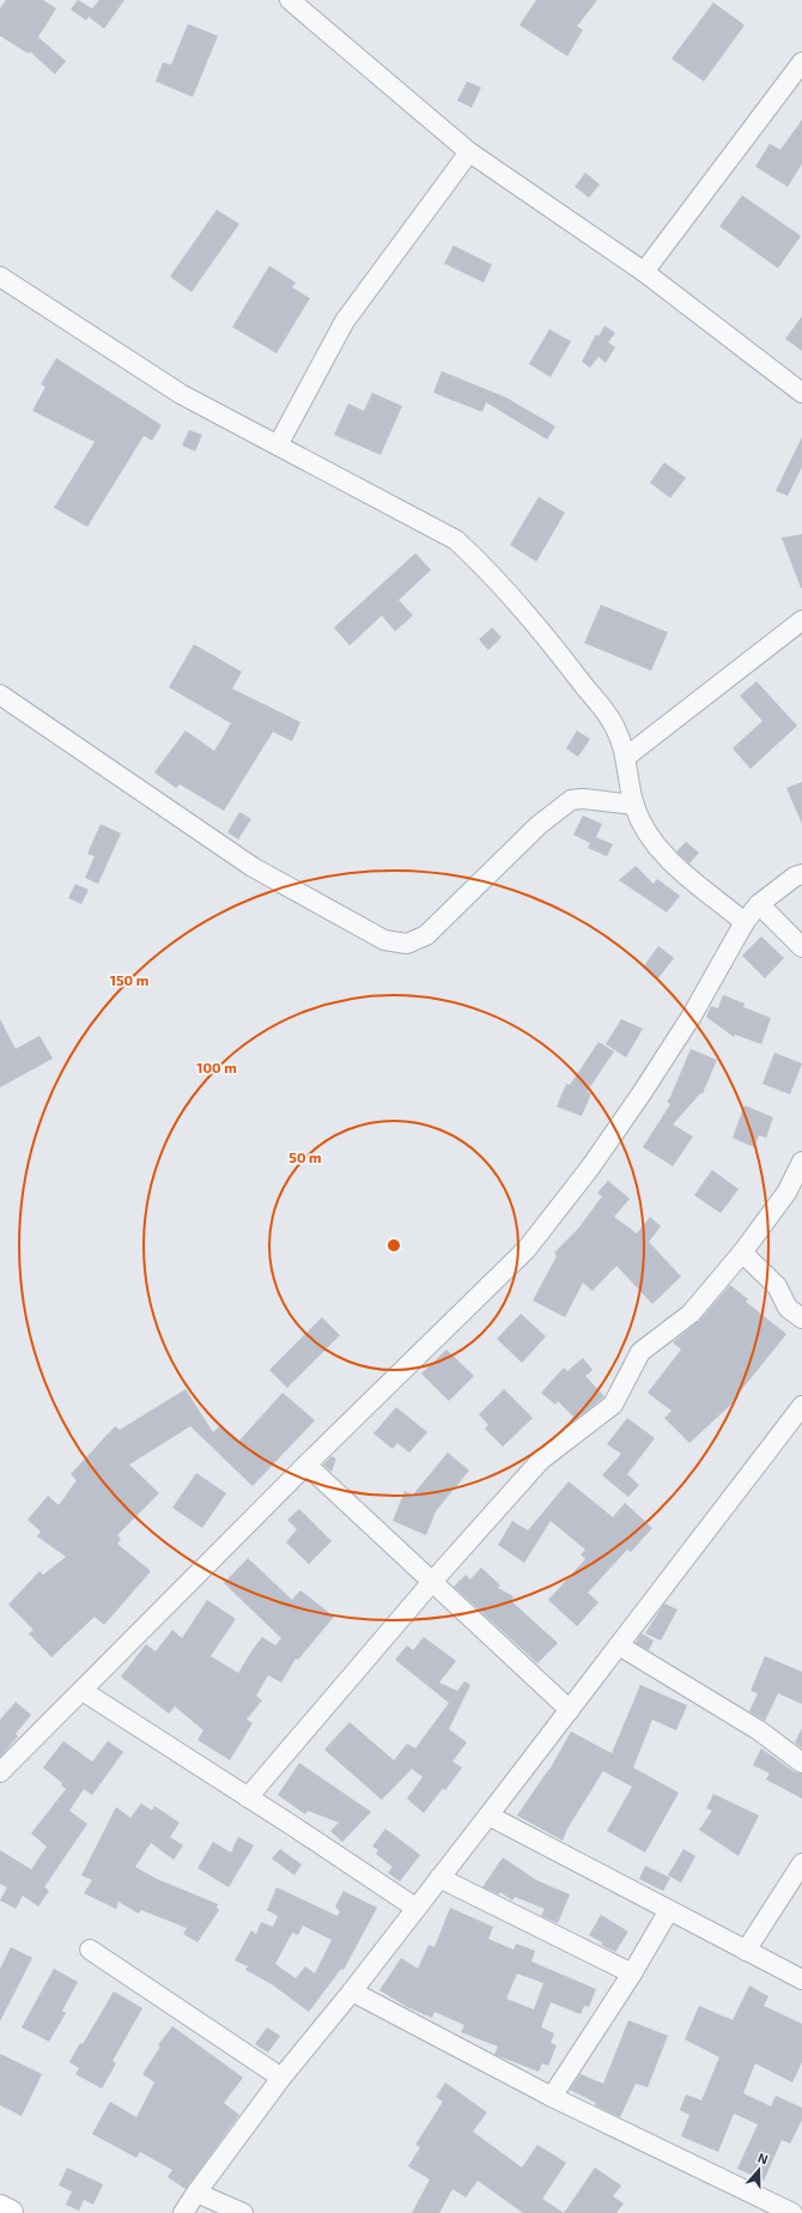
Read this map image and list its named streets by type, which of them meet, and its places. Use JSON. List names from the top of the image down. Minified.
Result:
{"north":"top","rings":["150 m","100 m","50 m"]}
